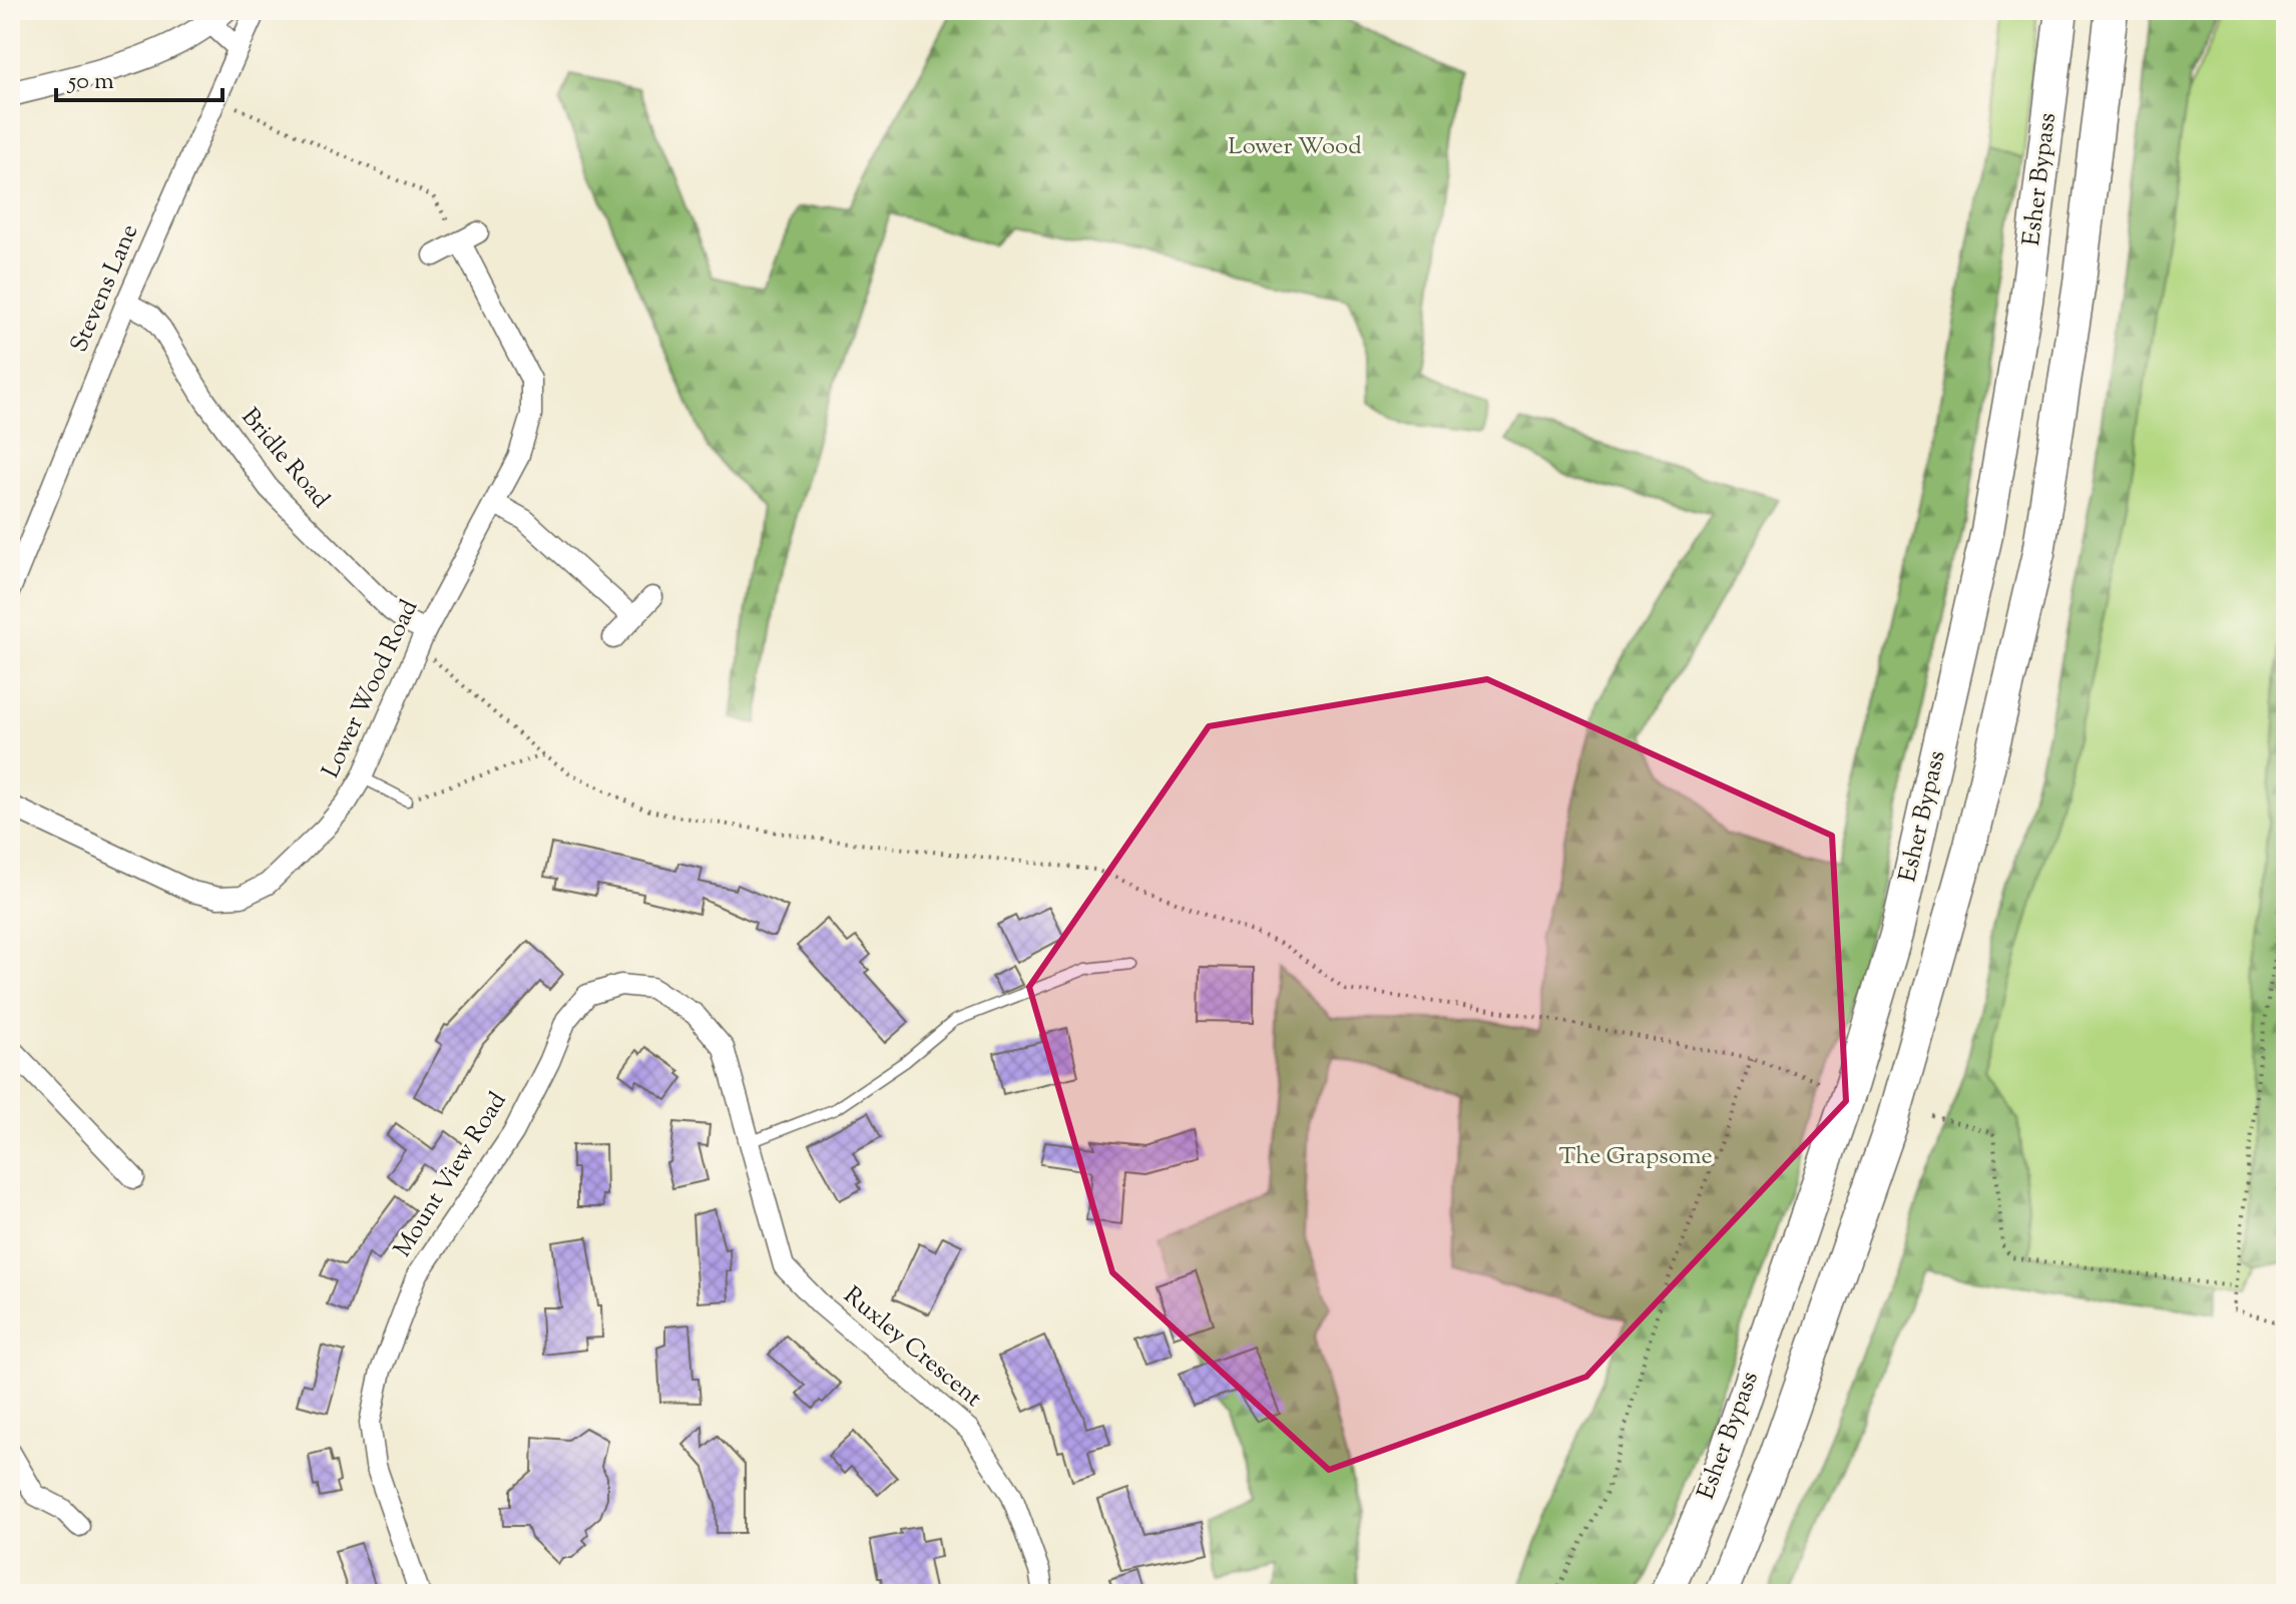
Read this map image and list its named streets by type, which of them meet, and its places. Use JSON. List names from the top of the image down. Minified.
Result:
{"streets":{"highway":["Esher Bypass"],"street":["Stevens Lane","Bridle Road","Lower Wood Road","Mount View Road","Ruxley Crescent"]},"crossings":[["Stevens Lane","Bridle Road"],["Bridle Road","Lower Wood Road"],["Mount View Road","Ruxley Crescent"]],"parks":["Lower Wood","The Grapsome"],"scale_bar":"50 m"}
